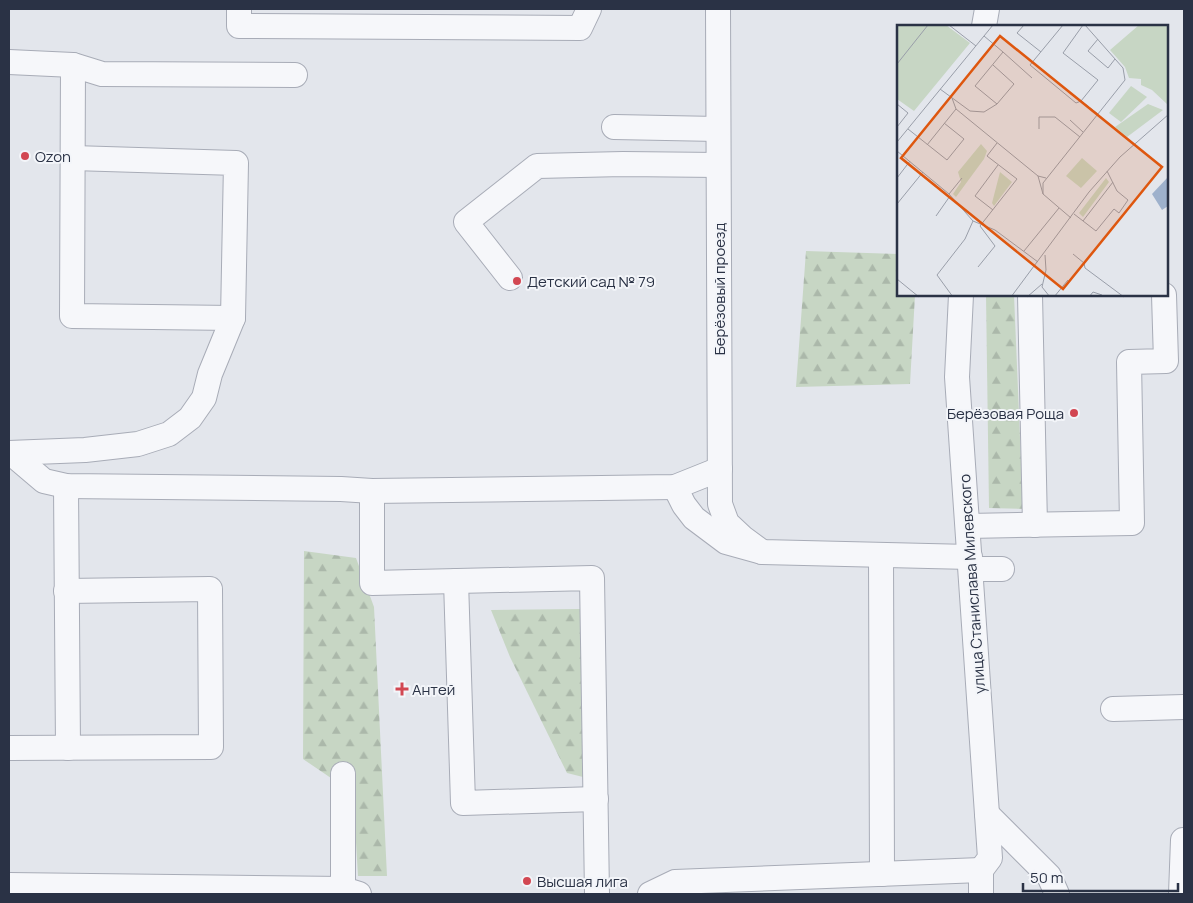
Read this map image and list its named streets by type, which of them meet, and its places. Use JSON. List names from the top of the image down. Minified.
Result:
{"streets":{"street":["Берёзовый проезд","улица Станислава Милевского"]},"places":{"other":["Ozon","Детский сад № 79","Берёзовая Роща","Высшая лига"],"health":["Антей"]},"scale_bar":"50 m"}
